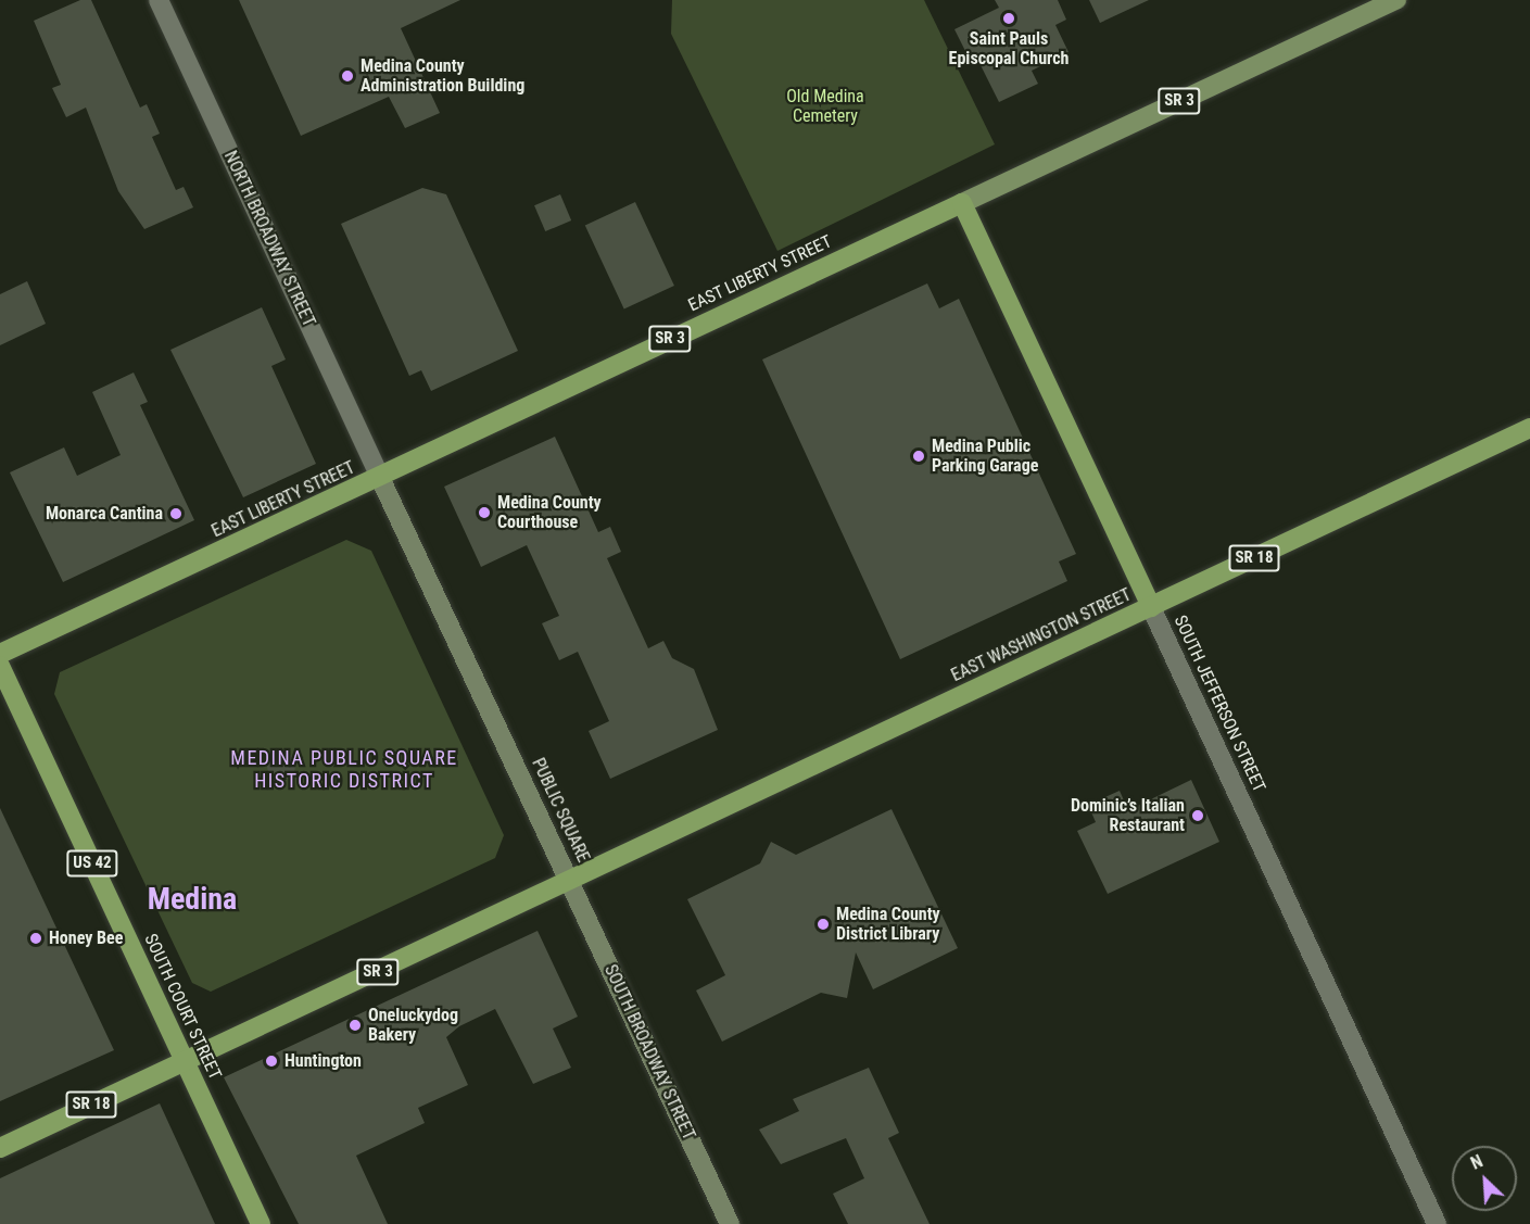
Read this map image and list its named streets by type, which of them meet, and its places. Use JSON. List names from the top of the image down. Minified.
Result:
{"streets":{"highway":["SR 3","EAST LIBERTY STREET","SR 18","EAST WASHINGTON STREET","SOUTH JEFFERSON STREET","PUBLIC SQUARE","US 42","SOUTH COURT STREET"],"main road":["SOUTH BROADWAY STREET"],"street":["NORTH BROADWAY STREET"]},"crossings":[["NORTH BROADWAY STREET","EAST LIBERTY STREET"],["NORTH BROADWAY STREET","PUBLIC SQUARE"],["EAST LIBERTY STREET","SOUTH JEFFERSON STREET"],["EAST LIBERTY STREET","PUBLIC SQUARE"],["SR 18","PUBLIC SQUARE"],["SR 18","SOUTH COURT STREET"],["EAST WASHINGTON STREET","SOUTH JEFFERSON STREET"],["EAST WASHINGTON STREET","PUBLIC SQUARE"],["EAST WASHINGTON STREET","SOUTH BROADWAY STREET"],["PUBLIC SQUARE","SOUTH COURT STREET"],["PUBLIC SQUARE","SOUTH BROADWAY STREET"]],"districts":["MEDINA PUBLIC SQUARE HISTORIC DISTRICT","Medina"],"parks":["Old Medina Cemetery"],"places":["Saint Pauls Episcopal Church","Medina County Administration Building","Medina Public Parking Garage","Medina County Courthouse","Monarca Cantina","Dominic’s Italian Restaurant","Medina County District Library","Honey Bee","Oneluckydog Bakery","Huntington"],"north":"top left"}
